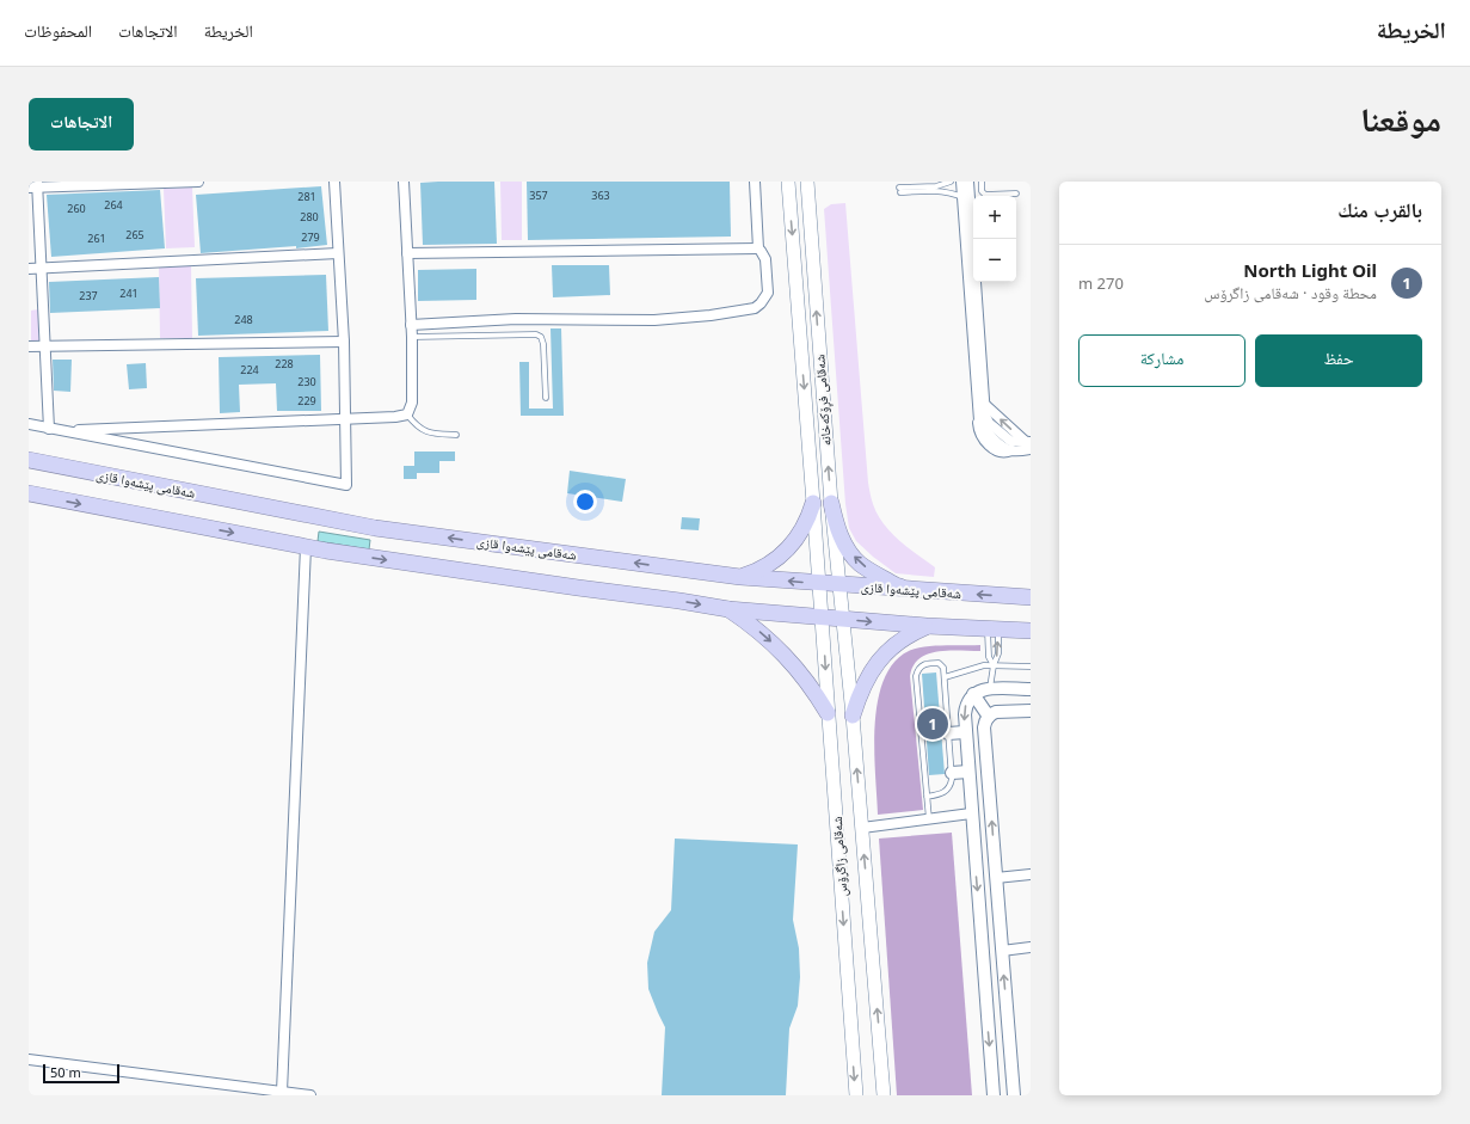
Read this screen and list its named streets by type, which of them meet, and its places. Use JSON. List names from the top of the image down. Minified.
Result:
{"streets":{"highway":["شەقامی پێشەوا قازی"],"main road":["شەقامی فڕۆکەخانە","شەقامی زاگرۆس"]},"crossings":[["شەقامی فڕۆکەخانە","شەقامی پێشەوا قازی"],["شەقامی فڕۆکەخانە","شەقامی زاگرۆس"]],"house_numbers":["357","363","281","264","260","280","265","279","261","241","237","248","228","224","230","229"],"scale_bar":"50 m","page":{"header":"الخريطة","nav":["الخريطة","الاتجاهات","المحفوظات"],"title":"موقعنا","buttons":["الاتجاهات",["حفظ","مشاركة"]],"heading":"بالقرب منك","map_buttons":["+","−"],"list":[{"mark":"1","name":"North Light Oil","note":"محطة وقود · شەقامی زاگرۆس","value":"270 m"}],"pins":"1","scale":"50 m"}}
